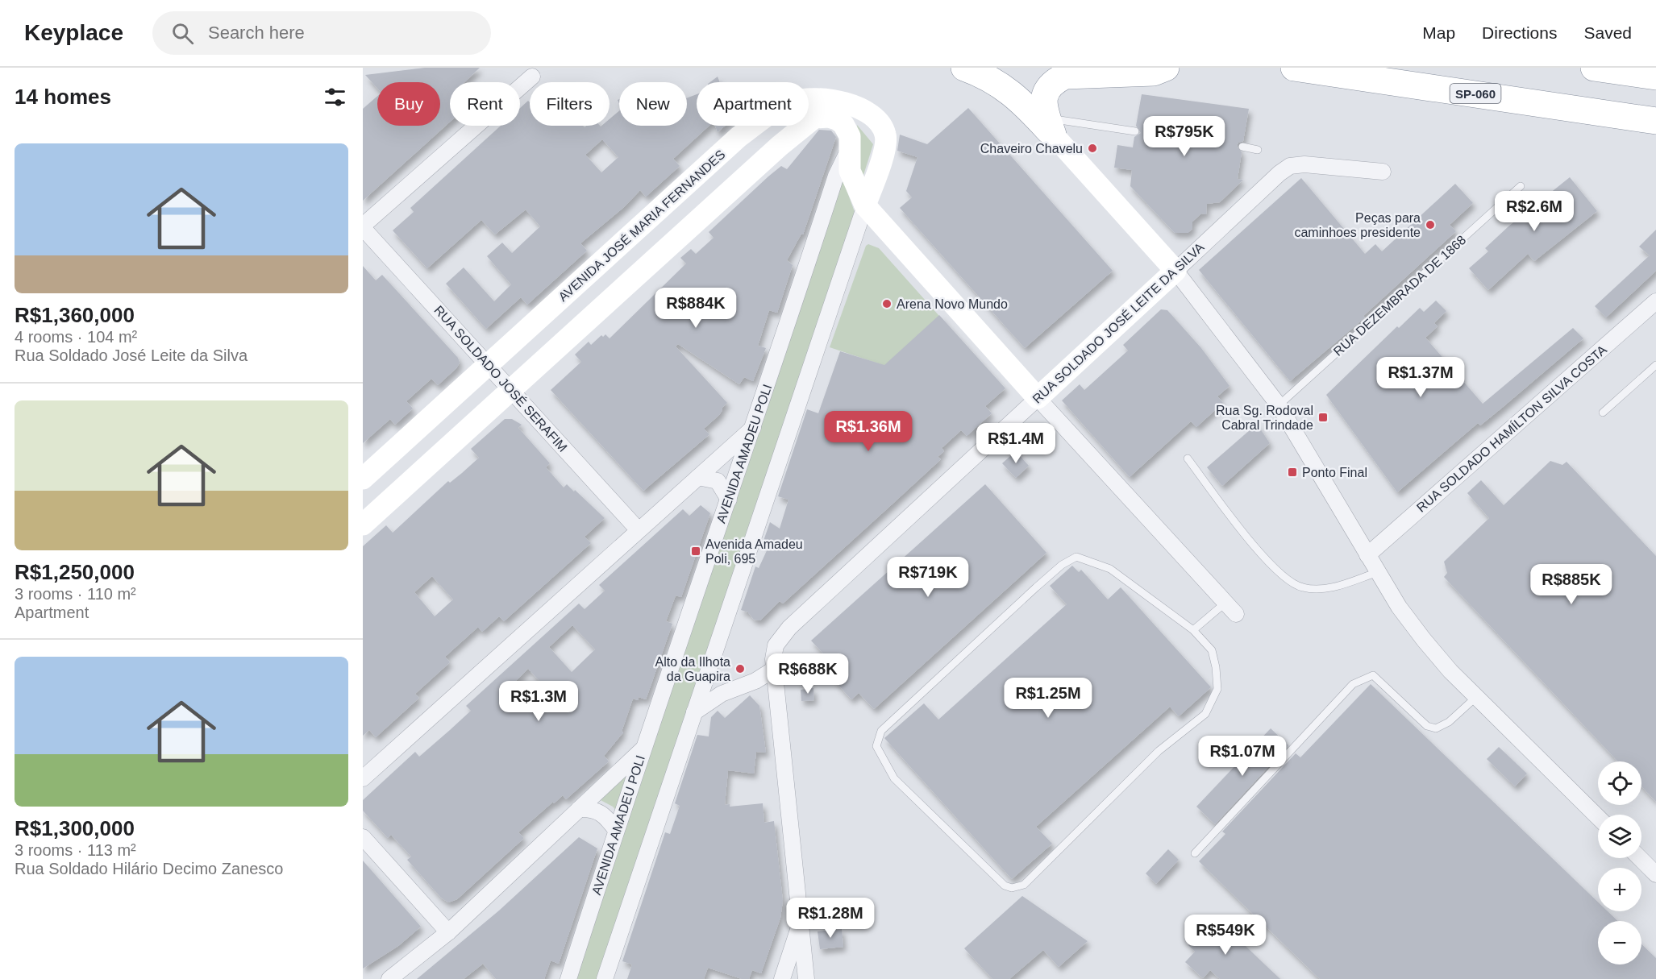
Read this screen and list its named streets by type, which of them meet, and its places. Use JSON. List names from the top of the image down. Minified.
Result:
{"streets":{"highway":["SP-060"],"main road":["AVENIDA JOSÉ MARIA FERNANDES","RUA SOLDADO JOSÉ LEITE DA SILVA"],"street":["RUA SOLDADO JOSÉ SERAFIM","RUA SOLDADO HAMÍLTON SILVA COSTA","AVENIDA AMADEU POLI"],"lane":["RUA DEZEMBRADA DE 1868"]},"crossings":[["AVENIDA JOSÉ MARIA FERNANDES","RUA SOLDADO JOSÉ SERAFIM"]],"places":{"other":["Chaveiro Chavelu","Peças para caminhoes presidente","Arena Novo Mundo","Alto da Ilhota da Guapira"],"transit":["Rua Sg. Rodoval Cabral Trindade","Ponto Final","Avenida Amadeu Poli, 695"]},"page":{"header":"Keyplace","search":"Search here","nav":["Map","Directions","Saved"],"heading":"14 homes","chip":["Buy","Rent","Filters","New","Apartment"],"price":["R$795K","R$2.6M","R$884K","R$1.37M","R$1.36M","R$1.4M","R$719K","R$885K","R$688K","R$1.25M","R$1.3M","R$1.07M","R$1.28M","R$549K"],"list":[{"name":"R$1,360,000","note":"4 rooms · 104 m² · Rua Soldado José Leite da Silva"},{"name":"R$1,250,000","note":"3 rooms · 110 m² · Apartment"},{"name":"R$1,300,000","note":"3 rooms · 113 m² · Rua Soldado Hilário Decimo Zanesco"}],"map_buttons":["+","−"]}}
